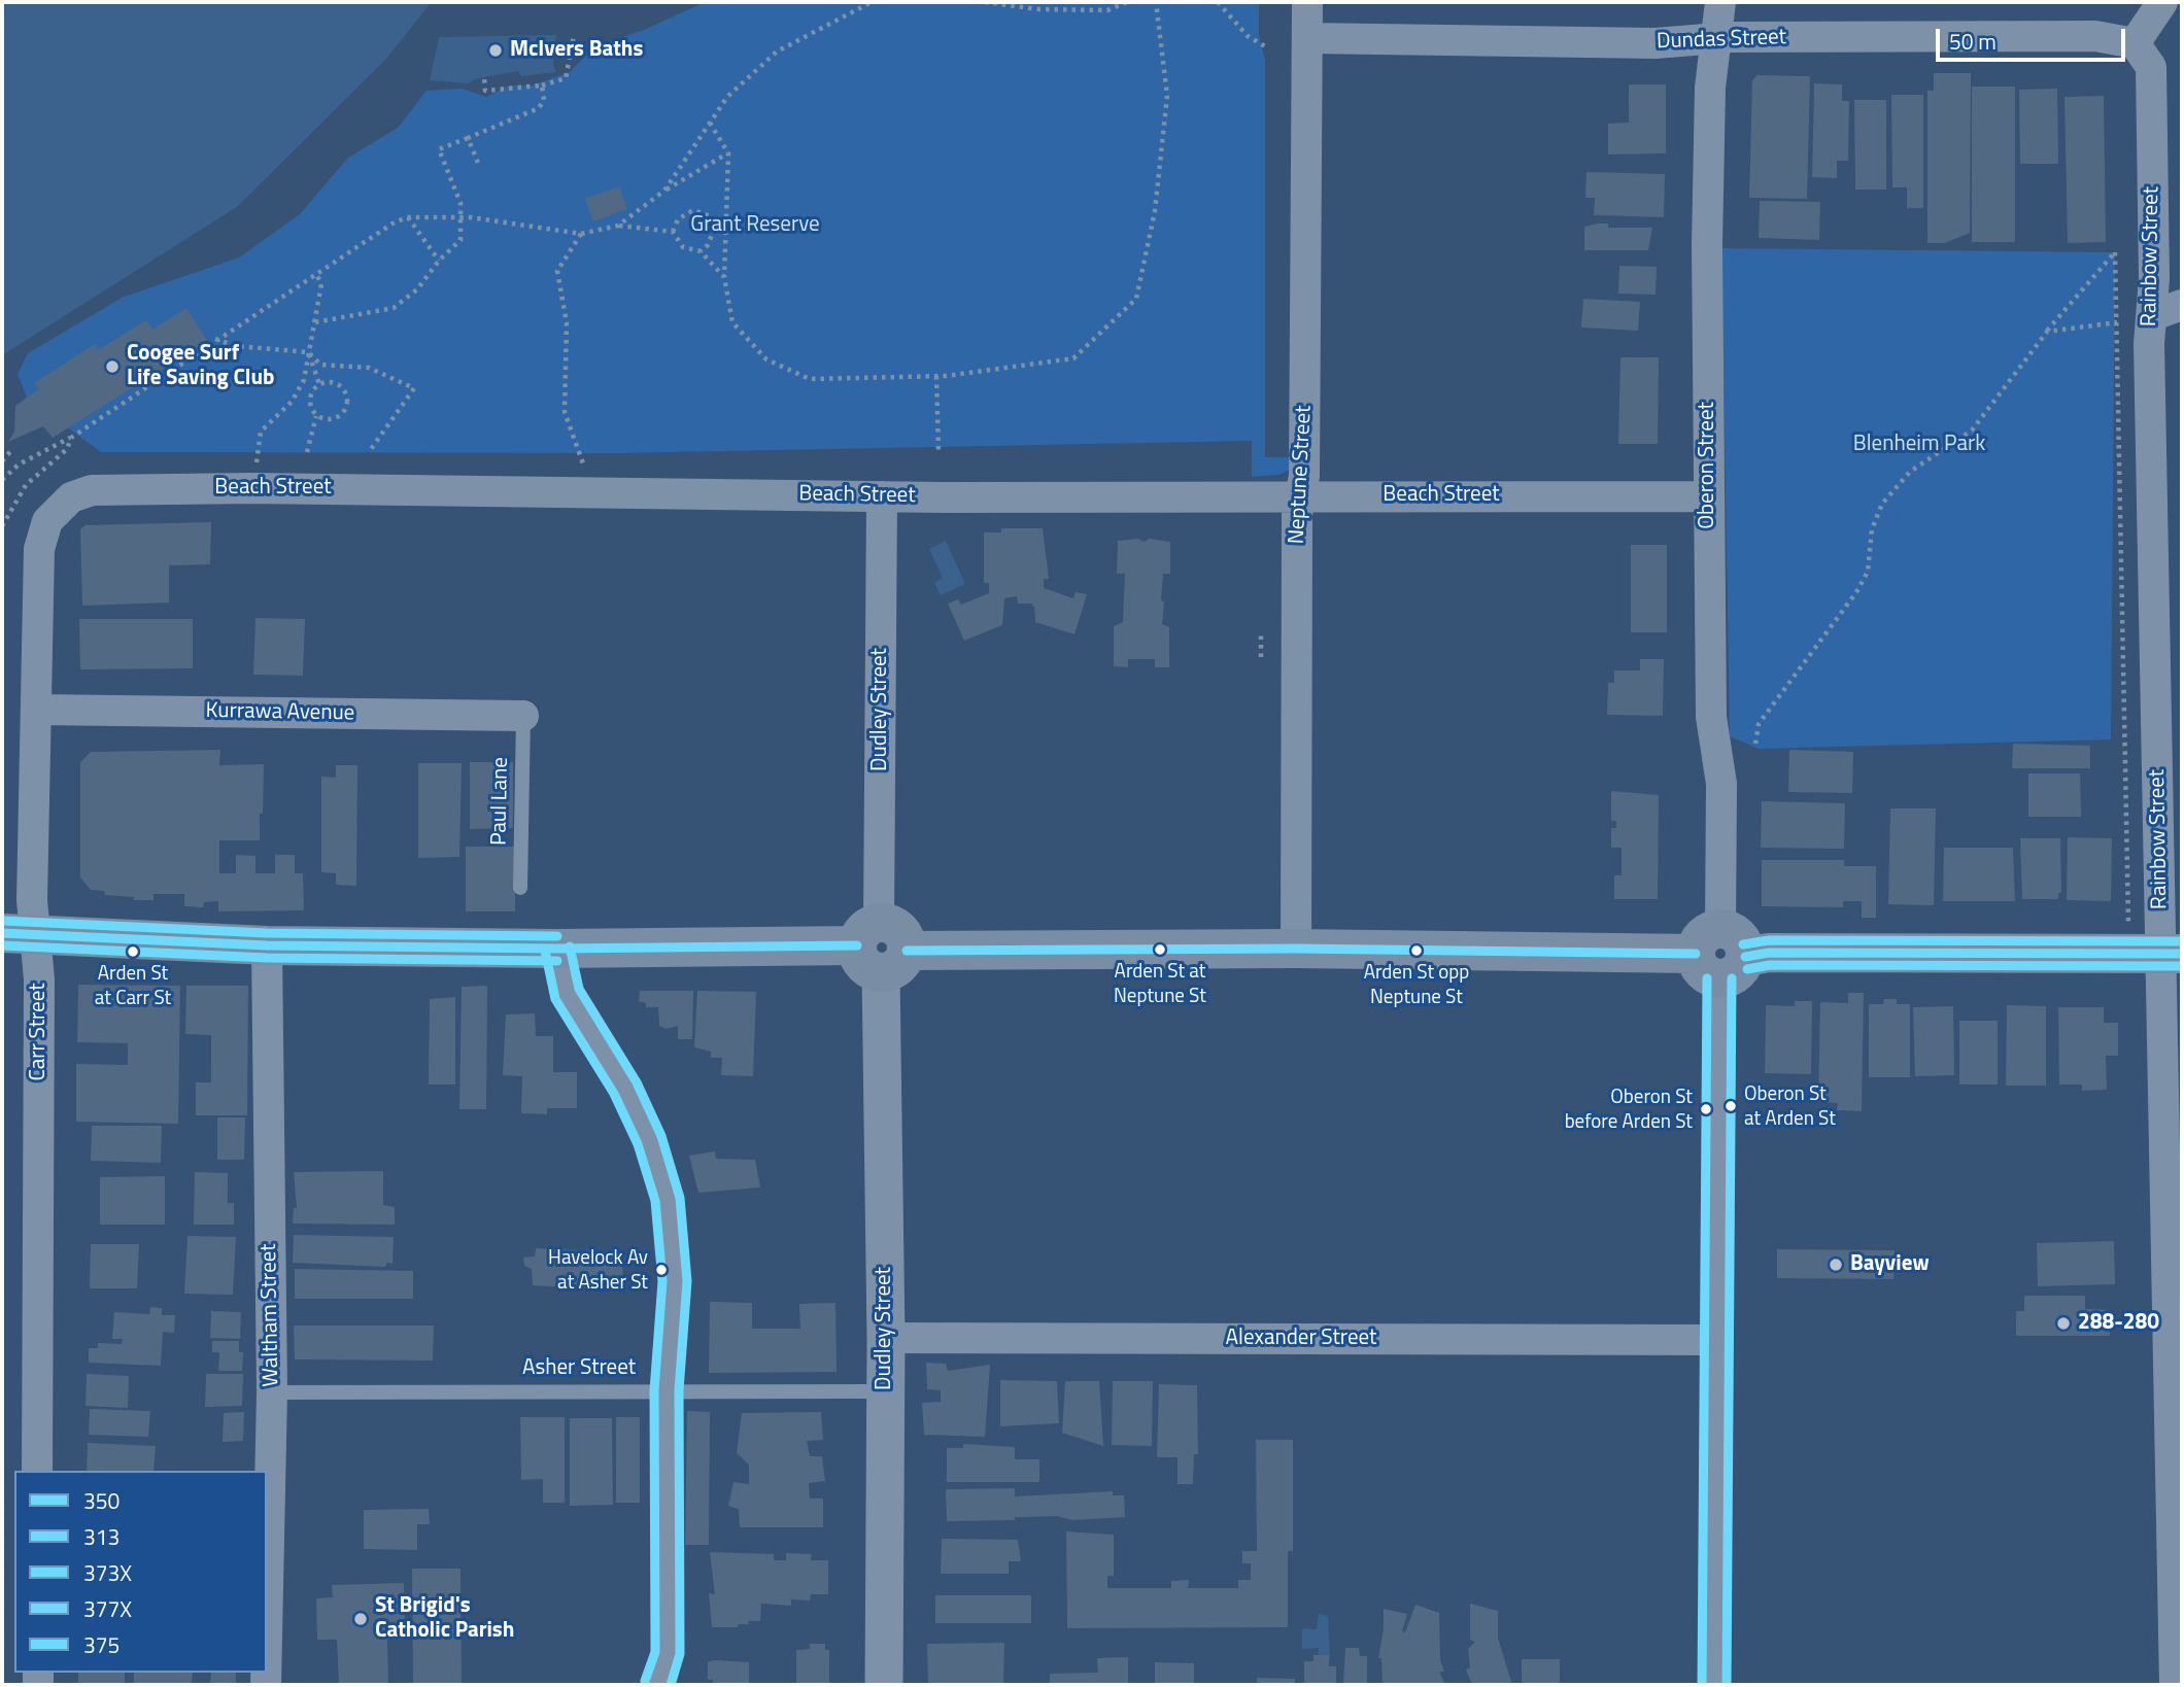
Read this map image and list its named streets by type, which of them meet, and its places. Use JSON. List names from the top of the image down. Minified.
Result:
{"streets":{"street":["Dundas Street","Rainbow Street","Oberon Street","Neptune Street","Beach Street","Dudley Street","Kurrawa Avenue","Carr Street","Waltham Street","Alexander Street"],"lane":["Paul Lane","Asher Street"]},"crossings":[["Dundas Street","Rainbow Street"],["Dundas Street","Oberon Street"],["Dundas Street","Neptune Street"],["Oberon Street","Beach Street"],["Oberon Street","Alexander Street"],["Neptune Street","Beach Street"],["Beach Street","Dudley Street"],["Beach Street","Carr Street"],["Dudley Street","Alexander Street"],["Dudley Street","Asher Street"],["Kurrawa Avenue","Paul Lane"],["Kurrawa Avenue","Carr Street"],["Waltham Street","Asher Street"]],"parks":["Grant Reserve","Blenheim Park"],"places":["McIvers Baths","Coogee Surf Life Saving Club","Arden St at Neptune St","Arden St opp Neptune St","Arden St at Carr St","Oberon St at Arden St","Oberon St before Arden St","Bayview","Havelock Av at Asher St","288-280","St Brigid's Catholic Parish"],"lines":["transit line 373X","transit line 350","transit line 375","transit line 313","transit line 377X"],"legend":["350","313","373X","377X","375"],"scale_bar":"50 m"}
